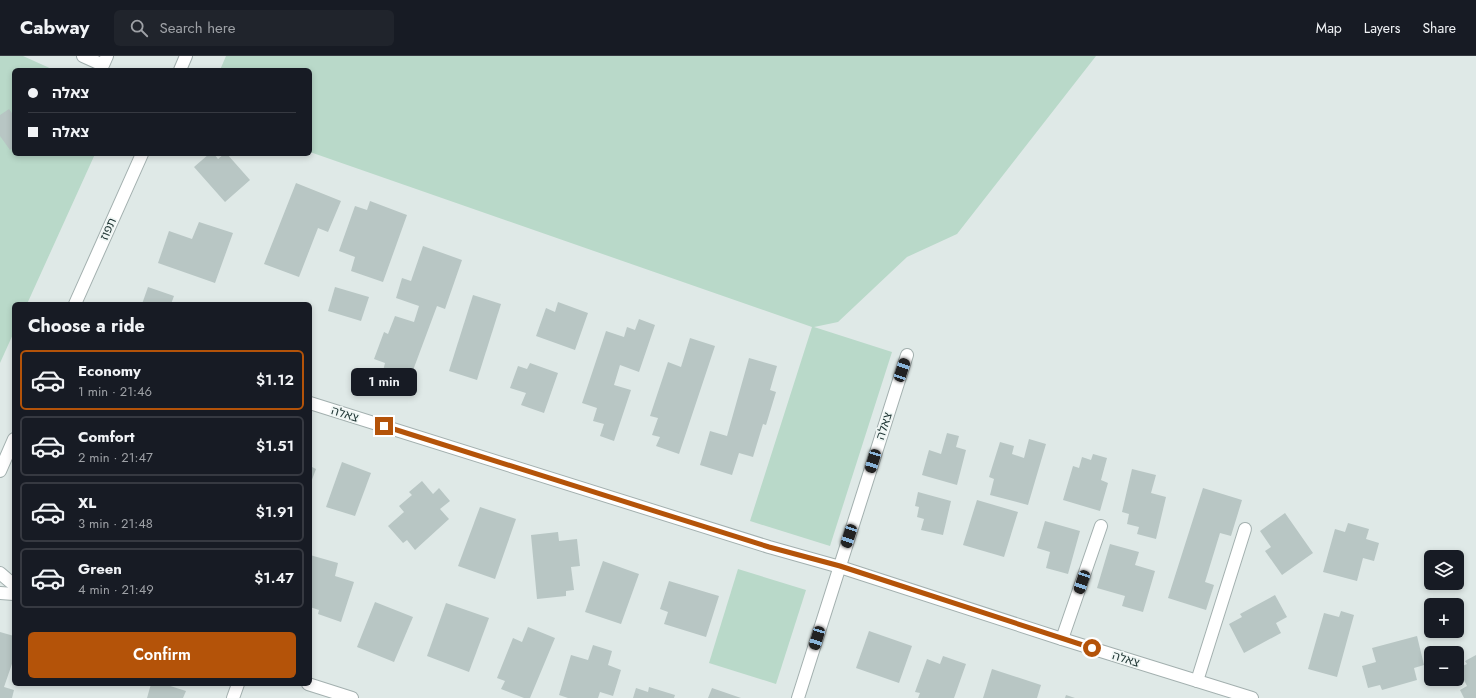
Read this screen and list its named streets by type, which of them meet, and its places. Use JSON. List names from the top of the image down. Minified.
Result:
{"streets":{"street":["תפוז","צאלה"]},"page":{"header":"Cabway","search":"Search here","nav":["Map","Layers","Share"],"banner":["צאלה","צאלה"],"heading":"Choose a ride","list":[{"name":"Economy","note":"1 min · 21:46","value":"$1.12"},{"name":"Comfort","note":"2 min · 21:47","value":"$1.51"},{"name":"XL","note":"3 min · 21:48","value":"$1.91"},{"name":"Green","note":"4 min · 21:49","value":"$1.47"}],"bubble":"1 min","map_buttons":["+","−"],"buttons":"Confirm"}}
